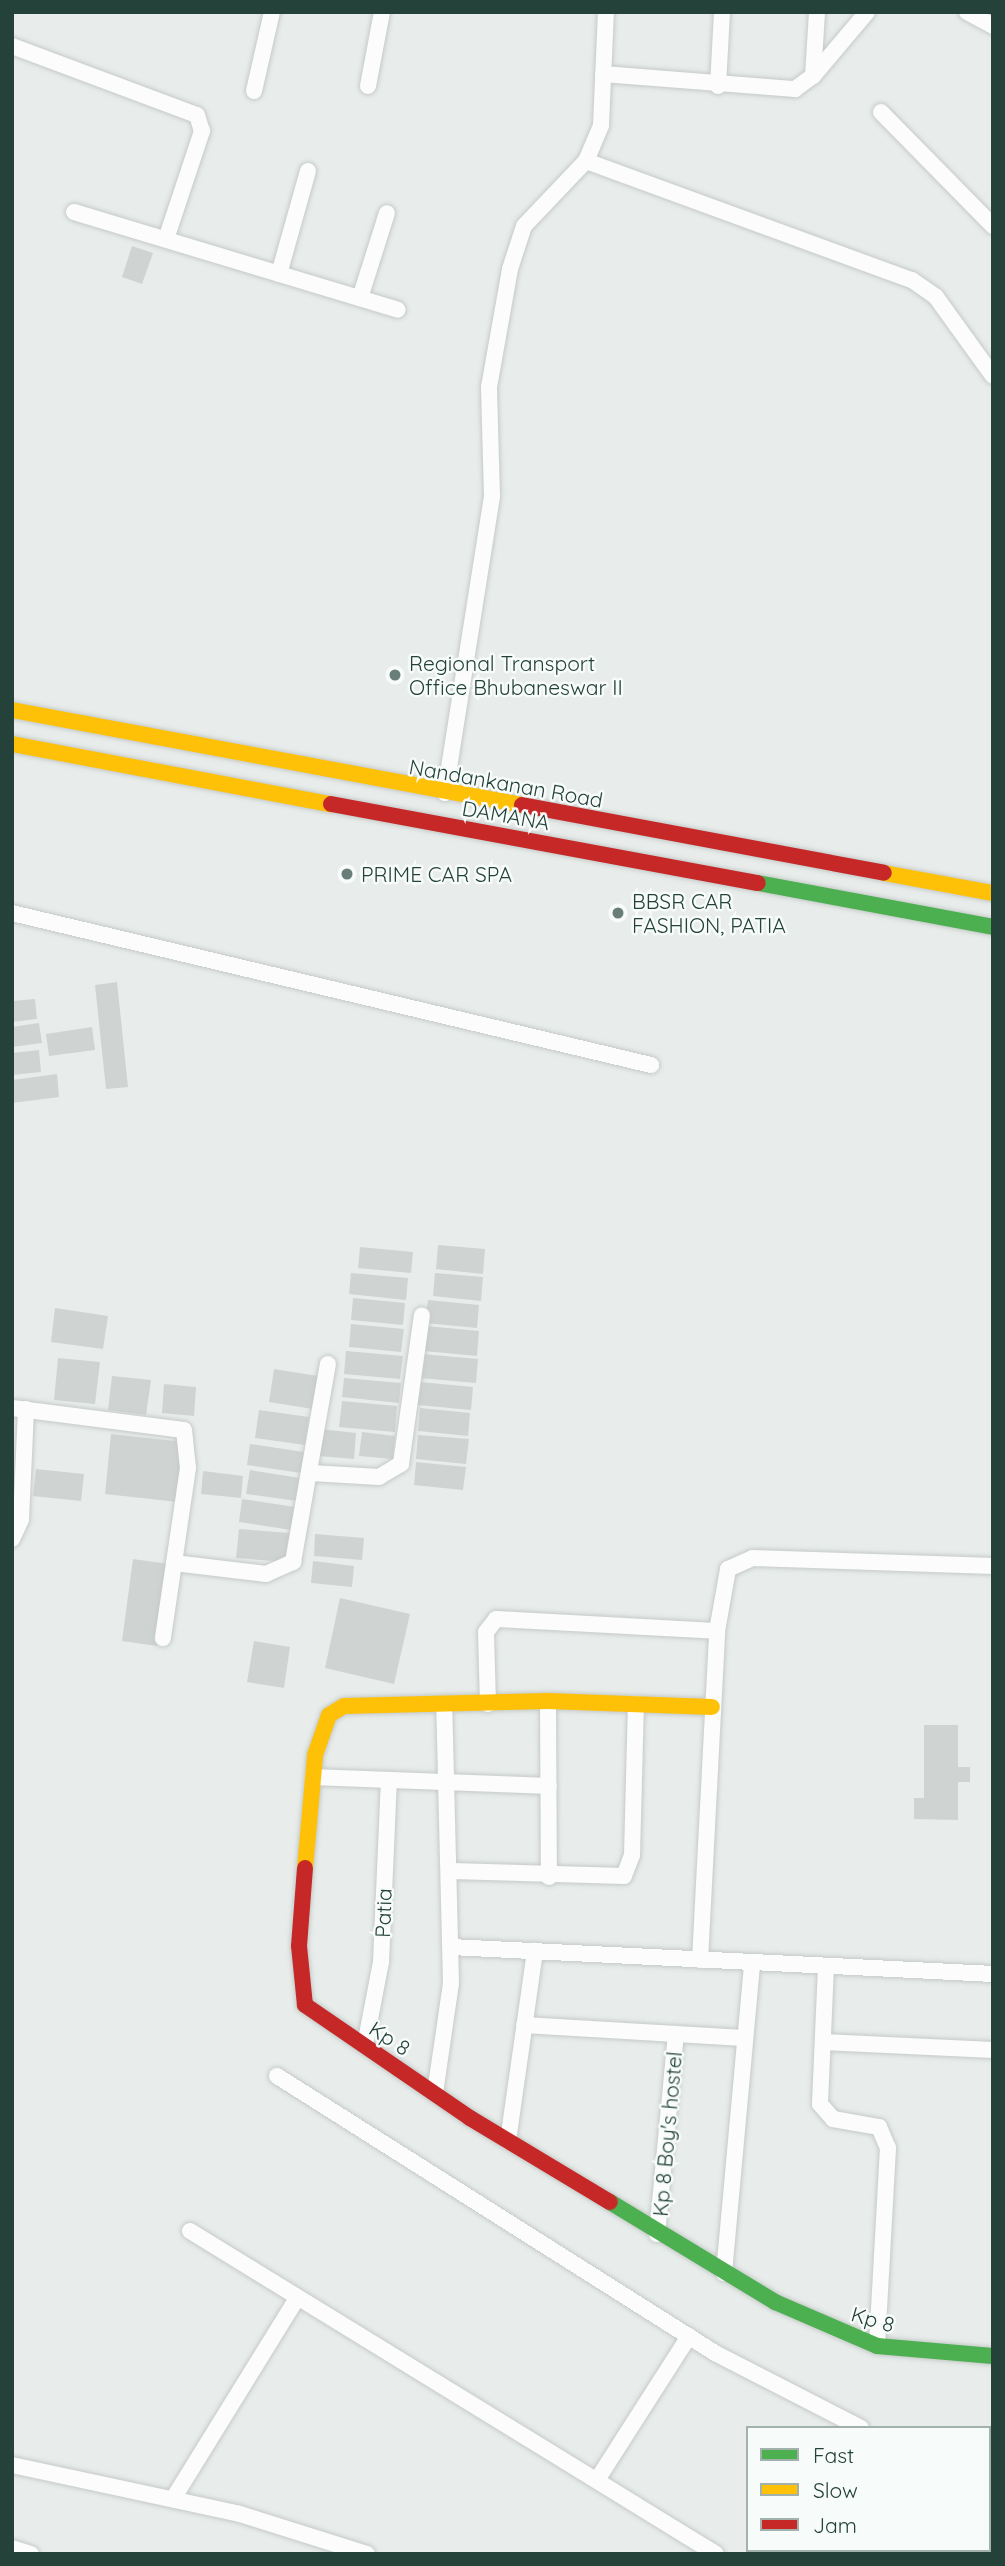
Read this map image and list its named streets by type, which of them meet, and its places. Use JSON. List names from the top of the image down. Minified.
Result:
{"streets":{"main road":["Nandankanan Road","DAMANA","Kp 8"],"street":["Patia","Kp 8 Boy's hostel"]},"crossings":[["Patia","Kp 8"],["Kp 8","Kp 8 Boy's hostel"]],"places":["Regional Transport Office Bhubaneswar II","PRIME CAR SPA","BBSR CAR FASHION, PATIA"],"legend":["Fast","Slow","Jam"]}
